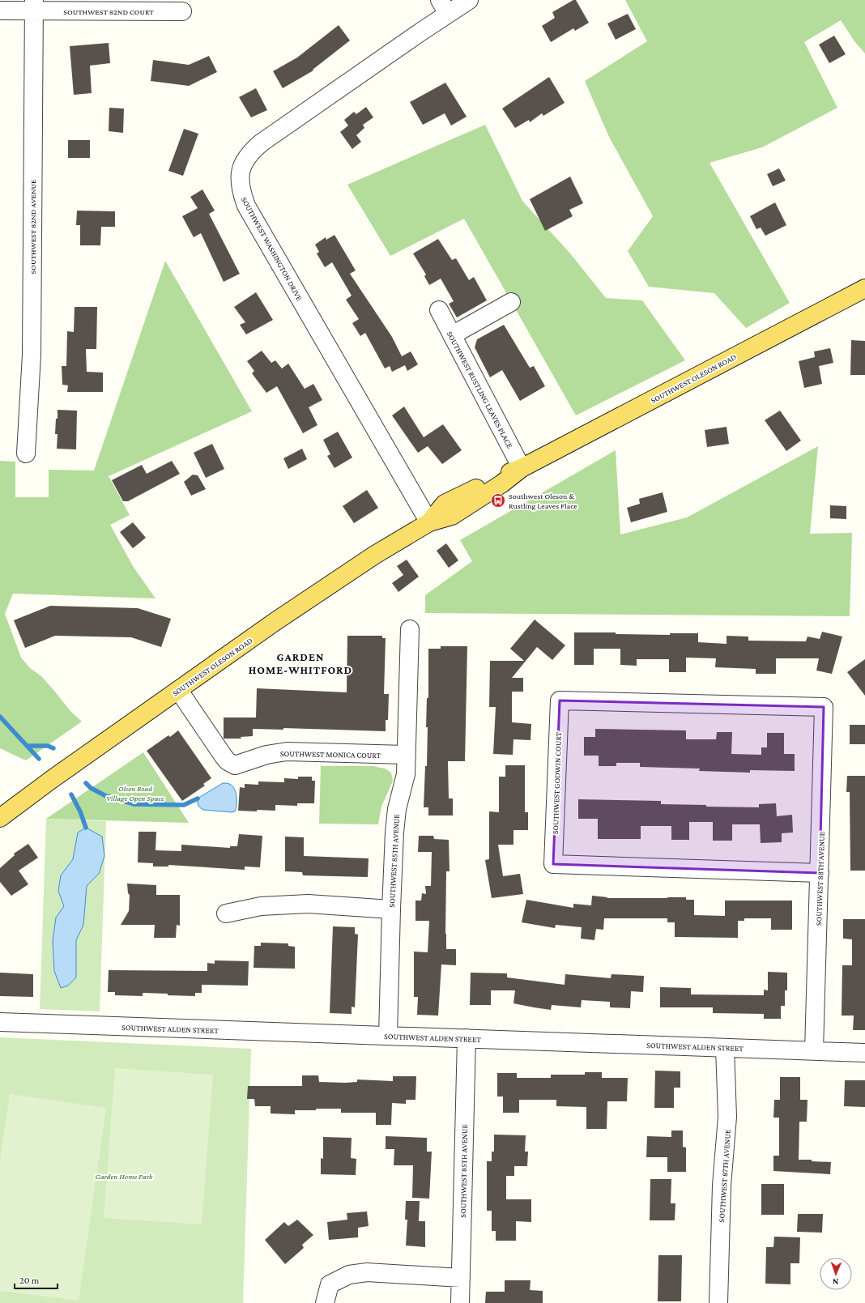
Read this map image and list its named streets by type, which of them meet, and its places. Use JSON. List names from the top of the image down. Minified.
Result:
{"streets":{"main road":["SOUTHWEST OLESON ROAD"],"street":["SOUTHWEST 82ND COURT","SOUTHWEST 82ND AVENUE","SOUTHWEST WASHINGTON DRIVE","SOUTHWEST RUSTLING LEAVES PLACE","SOUTHWEST MONICA COURT","SOUTHWEST GODWIN COURT","SOUTHWEST 85TH AVENUE","SOUTHWEST 88TH AVENUE","SOUTHWEST ALDEN STREET","SOUTHWEST 87TH AVENUE"]},"crossings":[["SOUTHWEST 82ND COURT","SOUTHWEST 82ND AVENUE"],["SOUTHWEST WASHINGTON DRIVE","SOUTHWEST OLESON ROAD"],["SOUTHWEST OLESON ROAD","SOUTHWEST RUSTLING LEAVES PLACE"],["SOUTHWEST OLESON ROAD","SOUTHWEST MONICA COURT"],["SOUTHWEST MONICA COURT","SOUTHWEST 85TH AVENUE"],["SOUTHWEST GODWIN COURT","SOUTHWEST 88TH AVENUE"],["SOUTHWEST 85TH AVENUE","SOUTHWEST ALDEN STREET"],["SOUTHWEST 88TH AVENUE","SOUTHWEST ALDEN STREET"],["SOUTHWEST ALDEN STREET","SOUTHWEST 87TH AVENUE"]],"districts":["GARDEN HOME-WHITFORD"],"parks":["Olsen Road Village Open Space","Garden Home Park"],"places":{"bus stop":["Southwest Oleson & Rustling Leaves Place"]},"scale_bar":"20 m","north":"bottom"}
